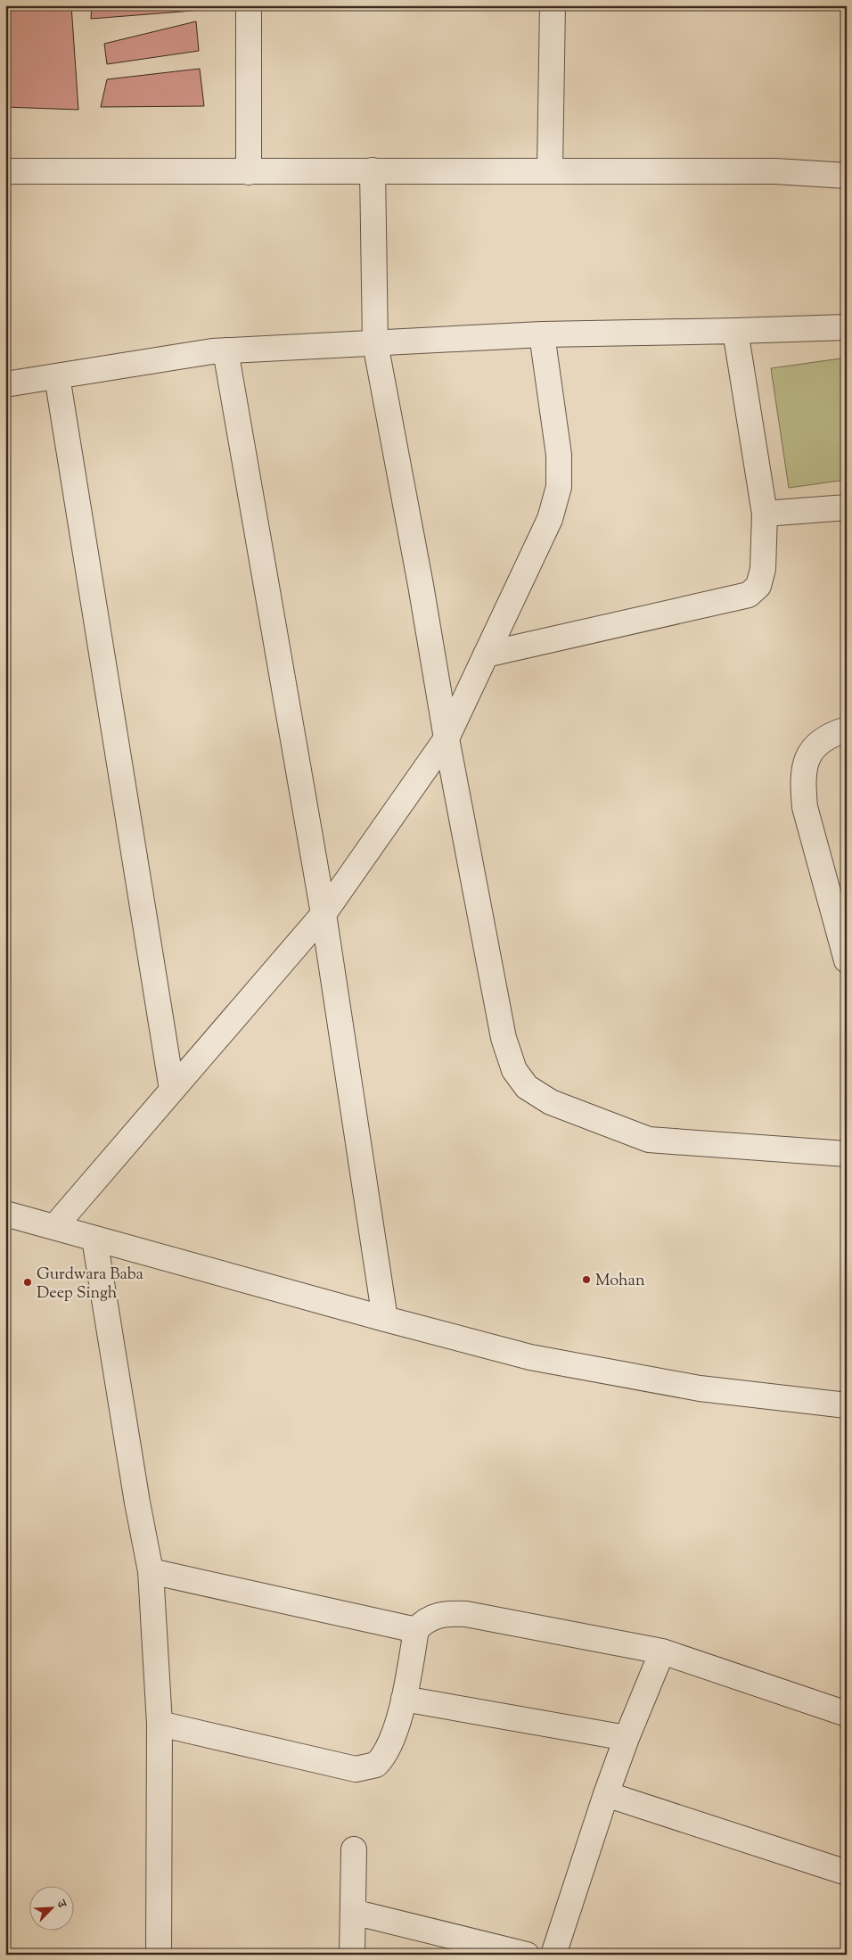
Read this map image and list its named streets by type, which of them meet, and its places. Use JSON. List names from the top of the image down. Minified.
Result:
{"places":["Mohan","Gurdwara Baba Deep Singh"],"north":"top right"}
